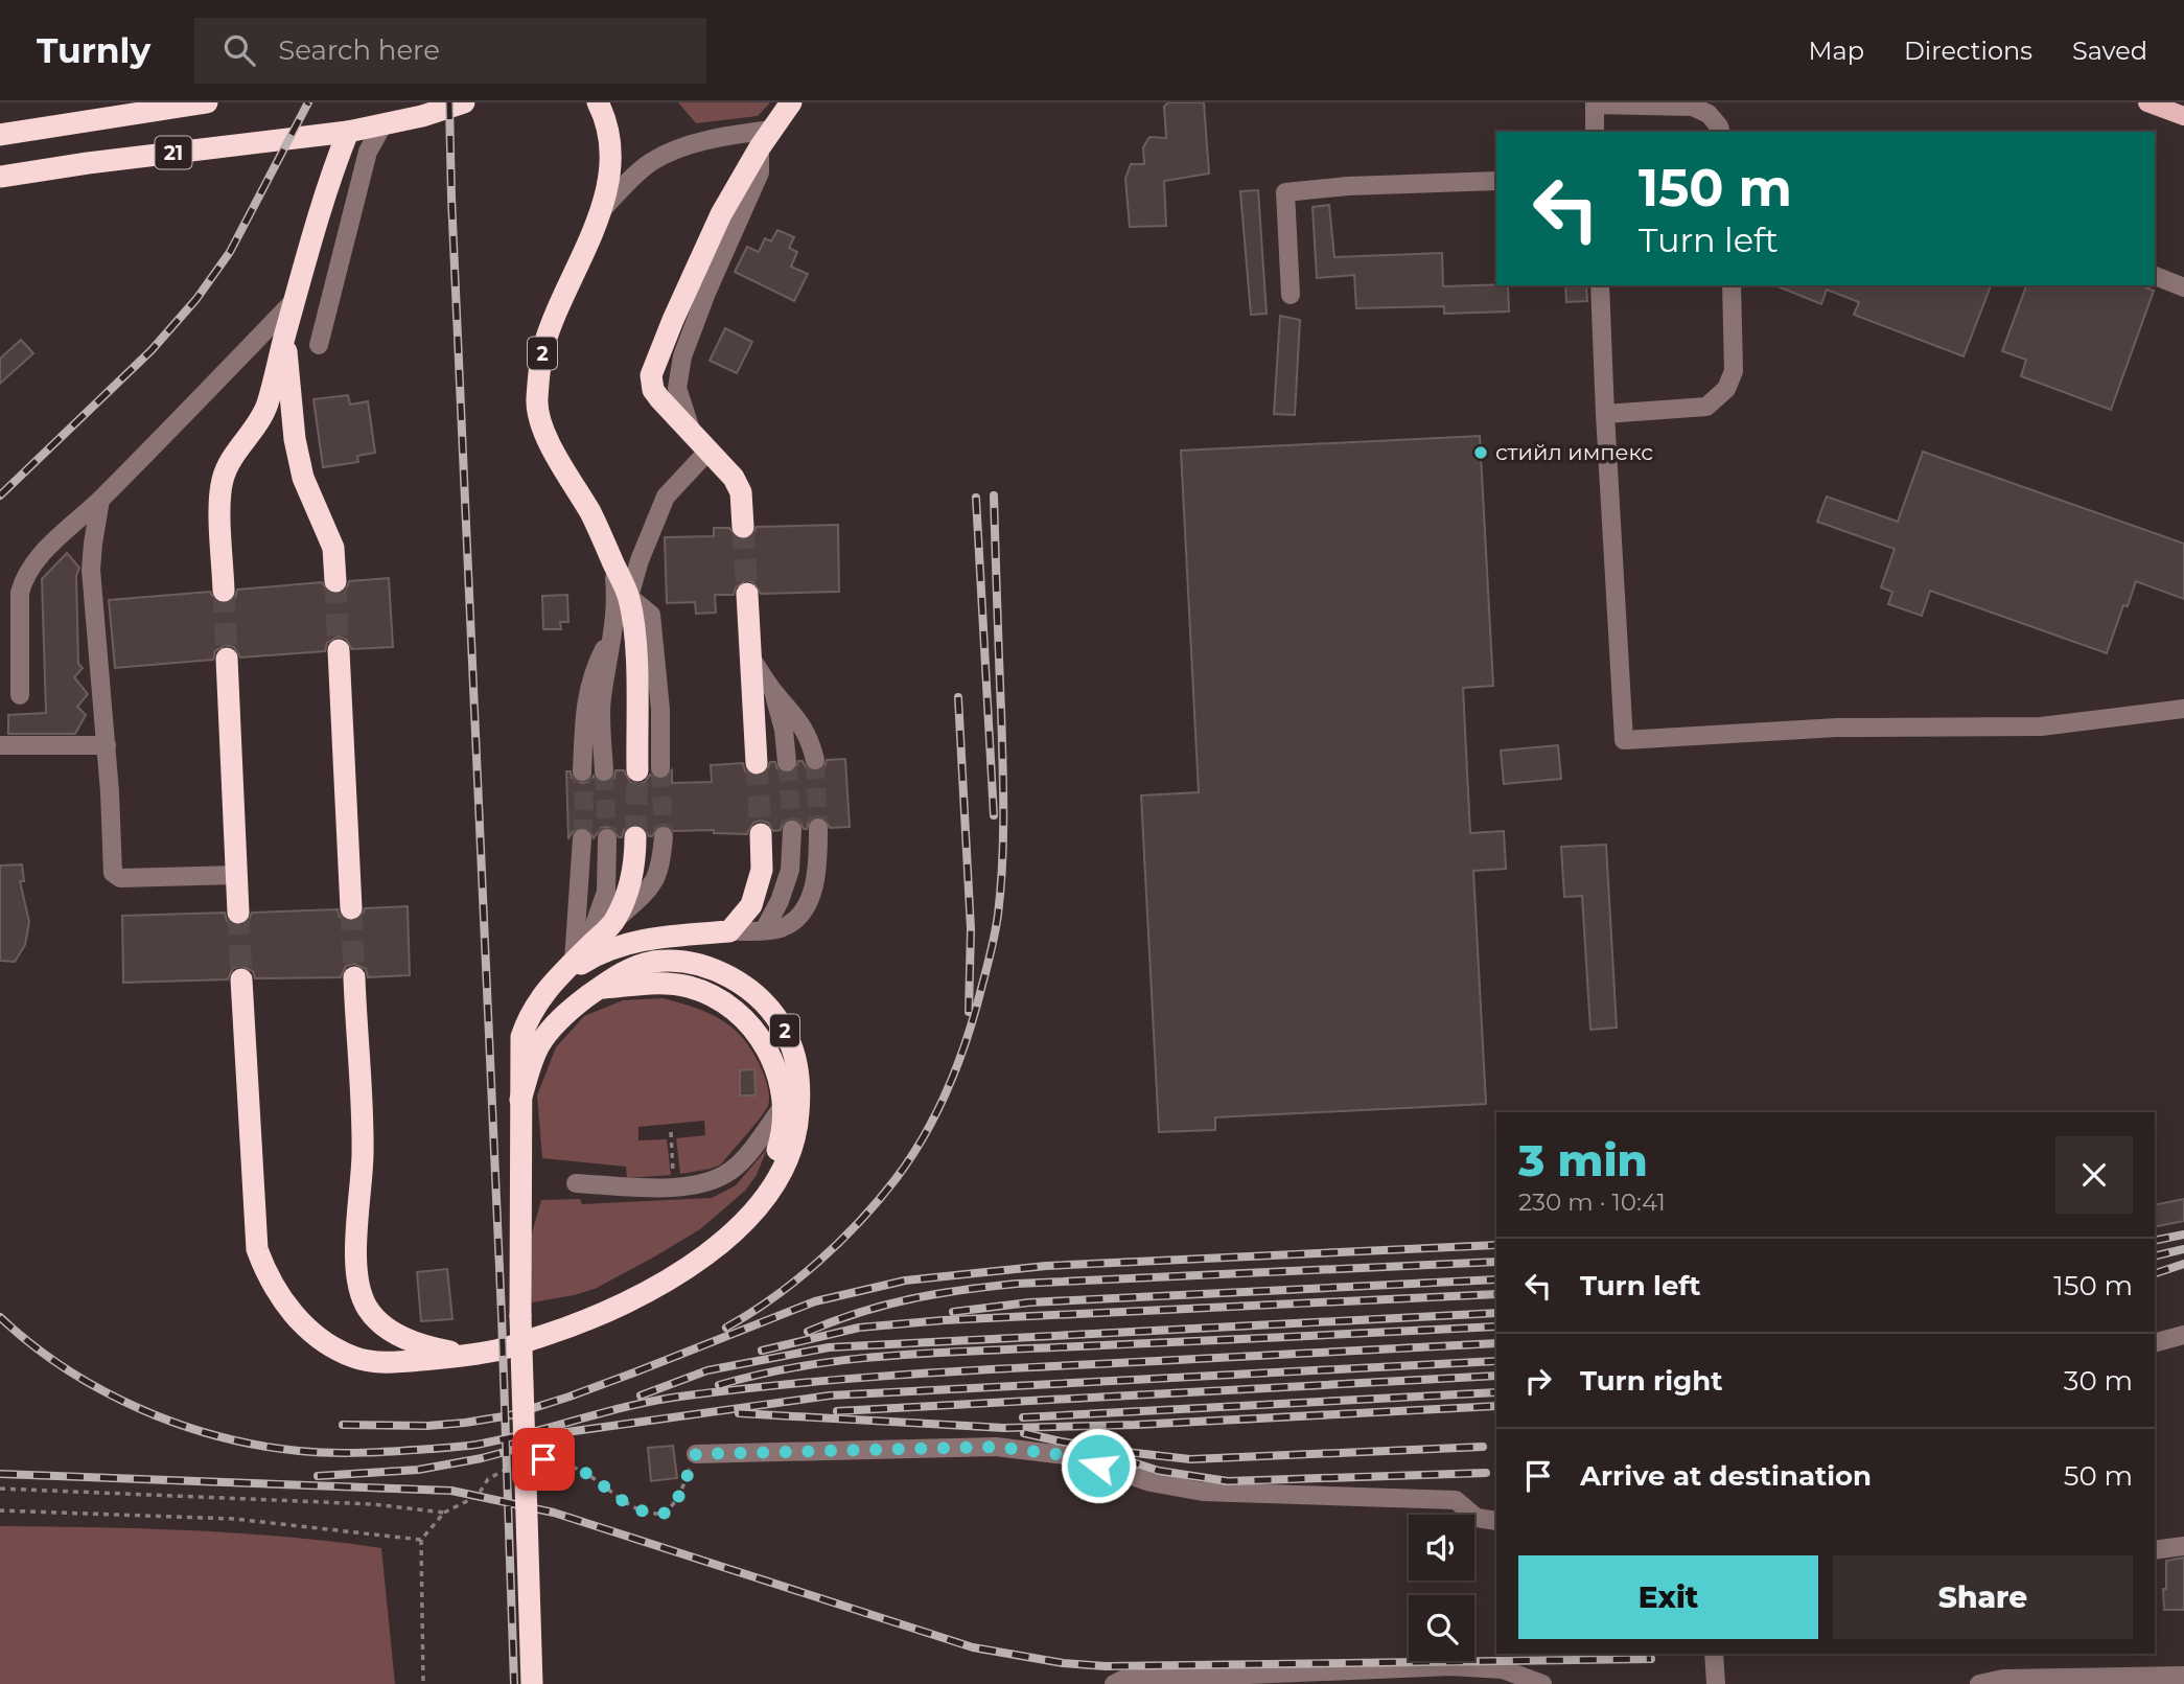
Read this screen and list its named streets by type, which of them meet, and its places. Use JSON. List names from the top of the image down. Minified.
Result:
{"streets":{"highway":["21","2"]},"places":["стийл импекс"],"page":{"header":"Turnly","search":"Search here","nav":["Map","Directions","Saved"],"turn":["150 m","Turn left"],"heading":["3 min","230 m · 10:41"],"list":[{"name":"Turn left","value":"150 m"},{"name":"Turn right","value":"30 m"},{"name":"Arrive at destination","value":"50 m"}],"buttons":["Exit","Share"]}}
